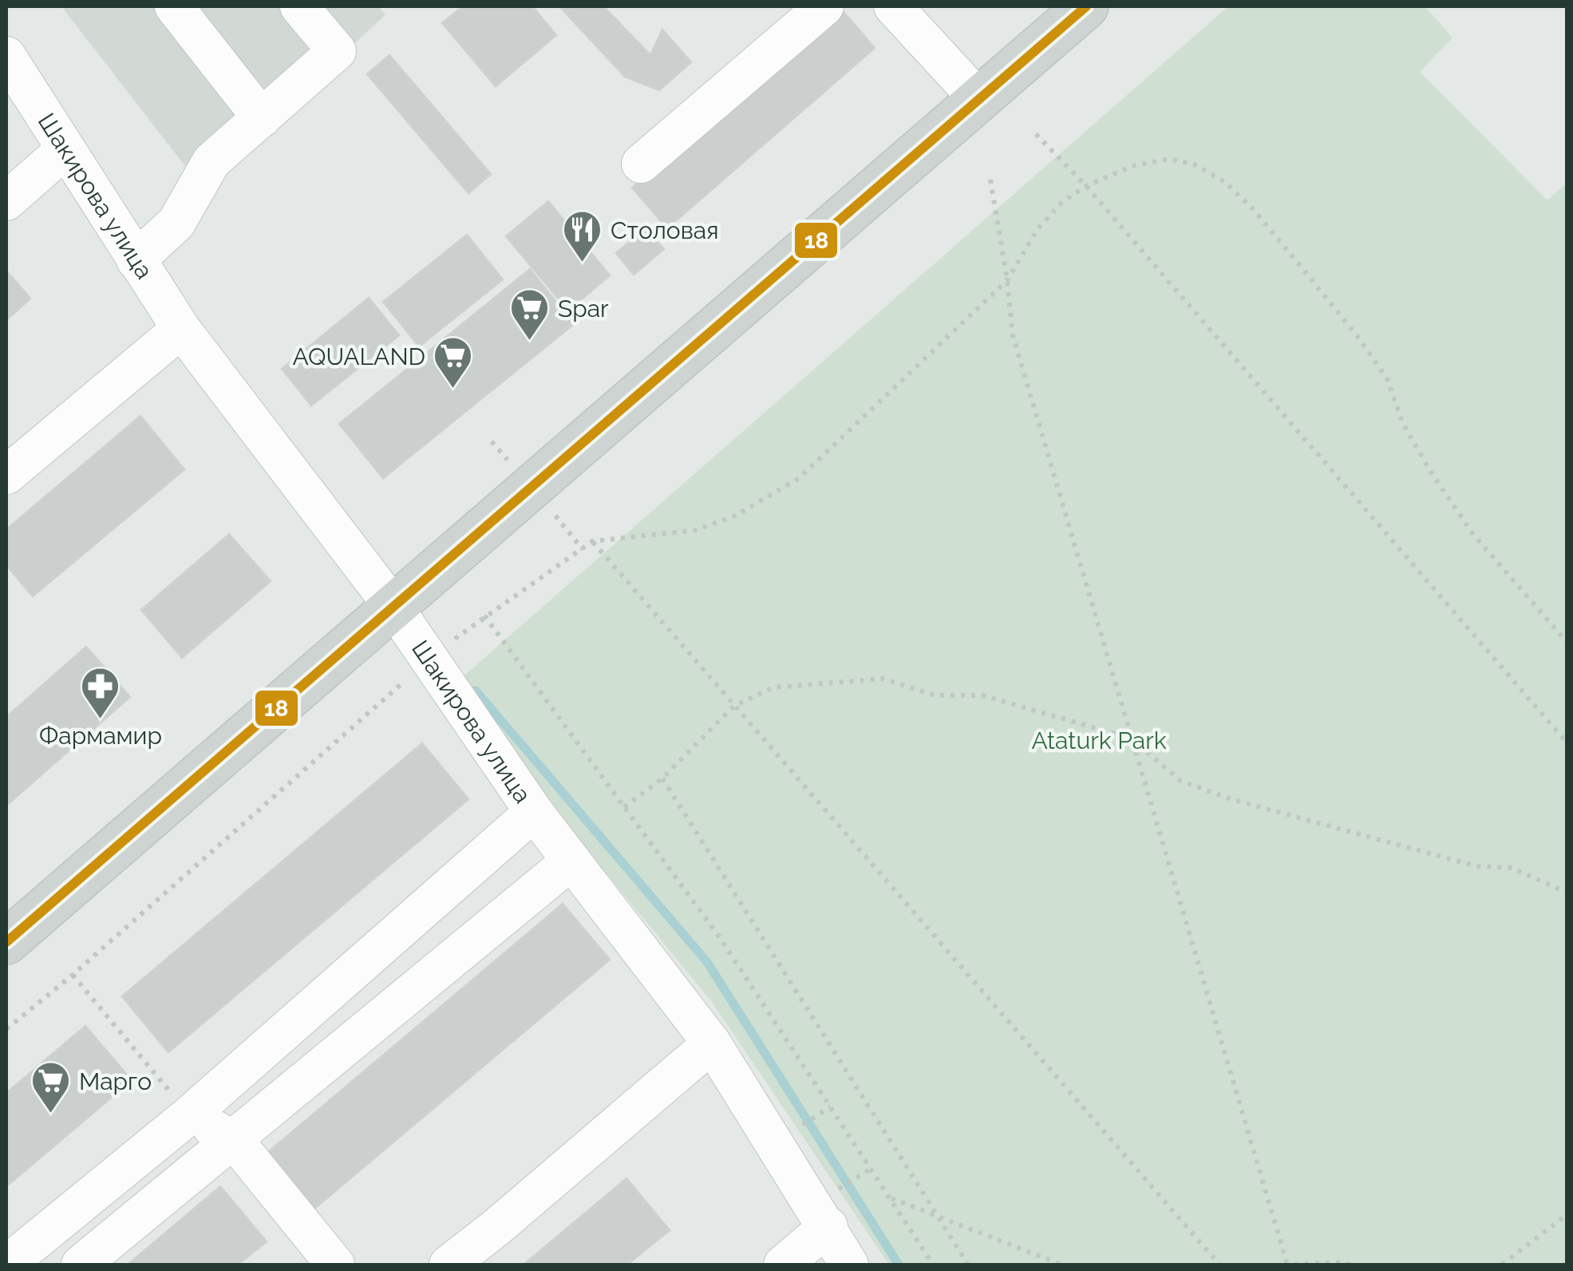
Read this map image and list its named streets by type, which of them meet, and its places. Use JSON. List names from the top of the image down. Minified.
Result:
{"streets":{"street":["Шакирова улица"]},"parks":["Ataturk Park"],"places":{"restaurant":["Столовая"],"supermarket":["Spar","AQUALAND","Марго"],"pharmacy":["Фармамир"]},"lines":["transit line 18"]}
